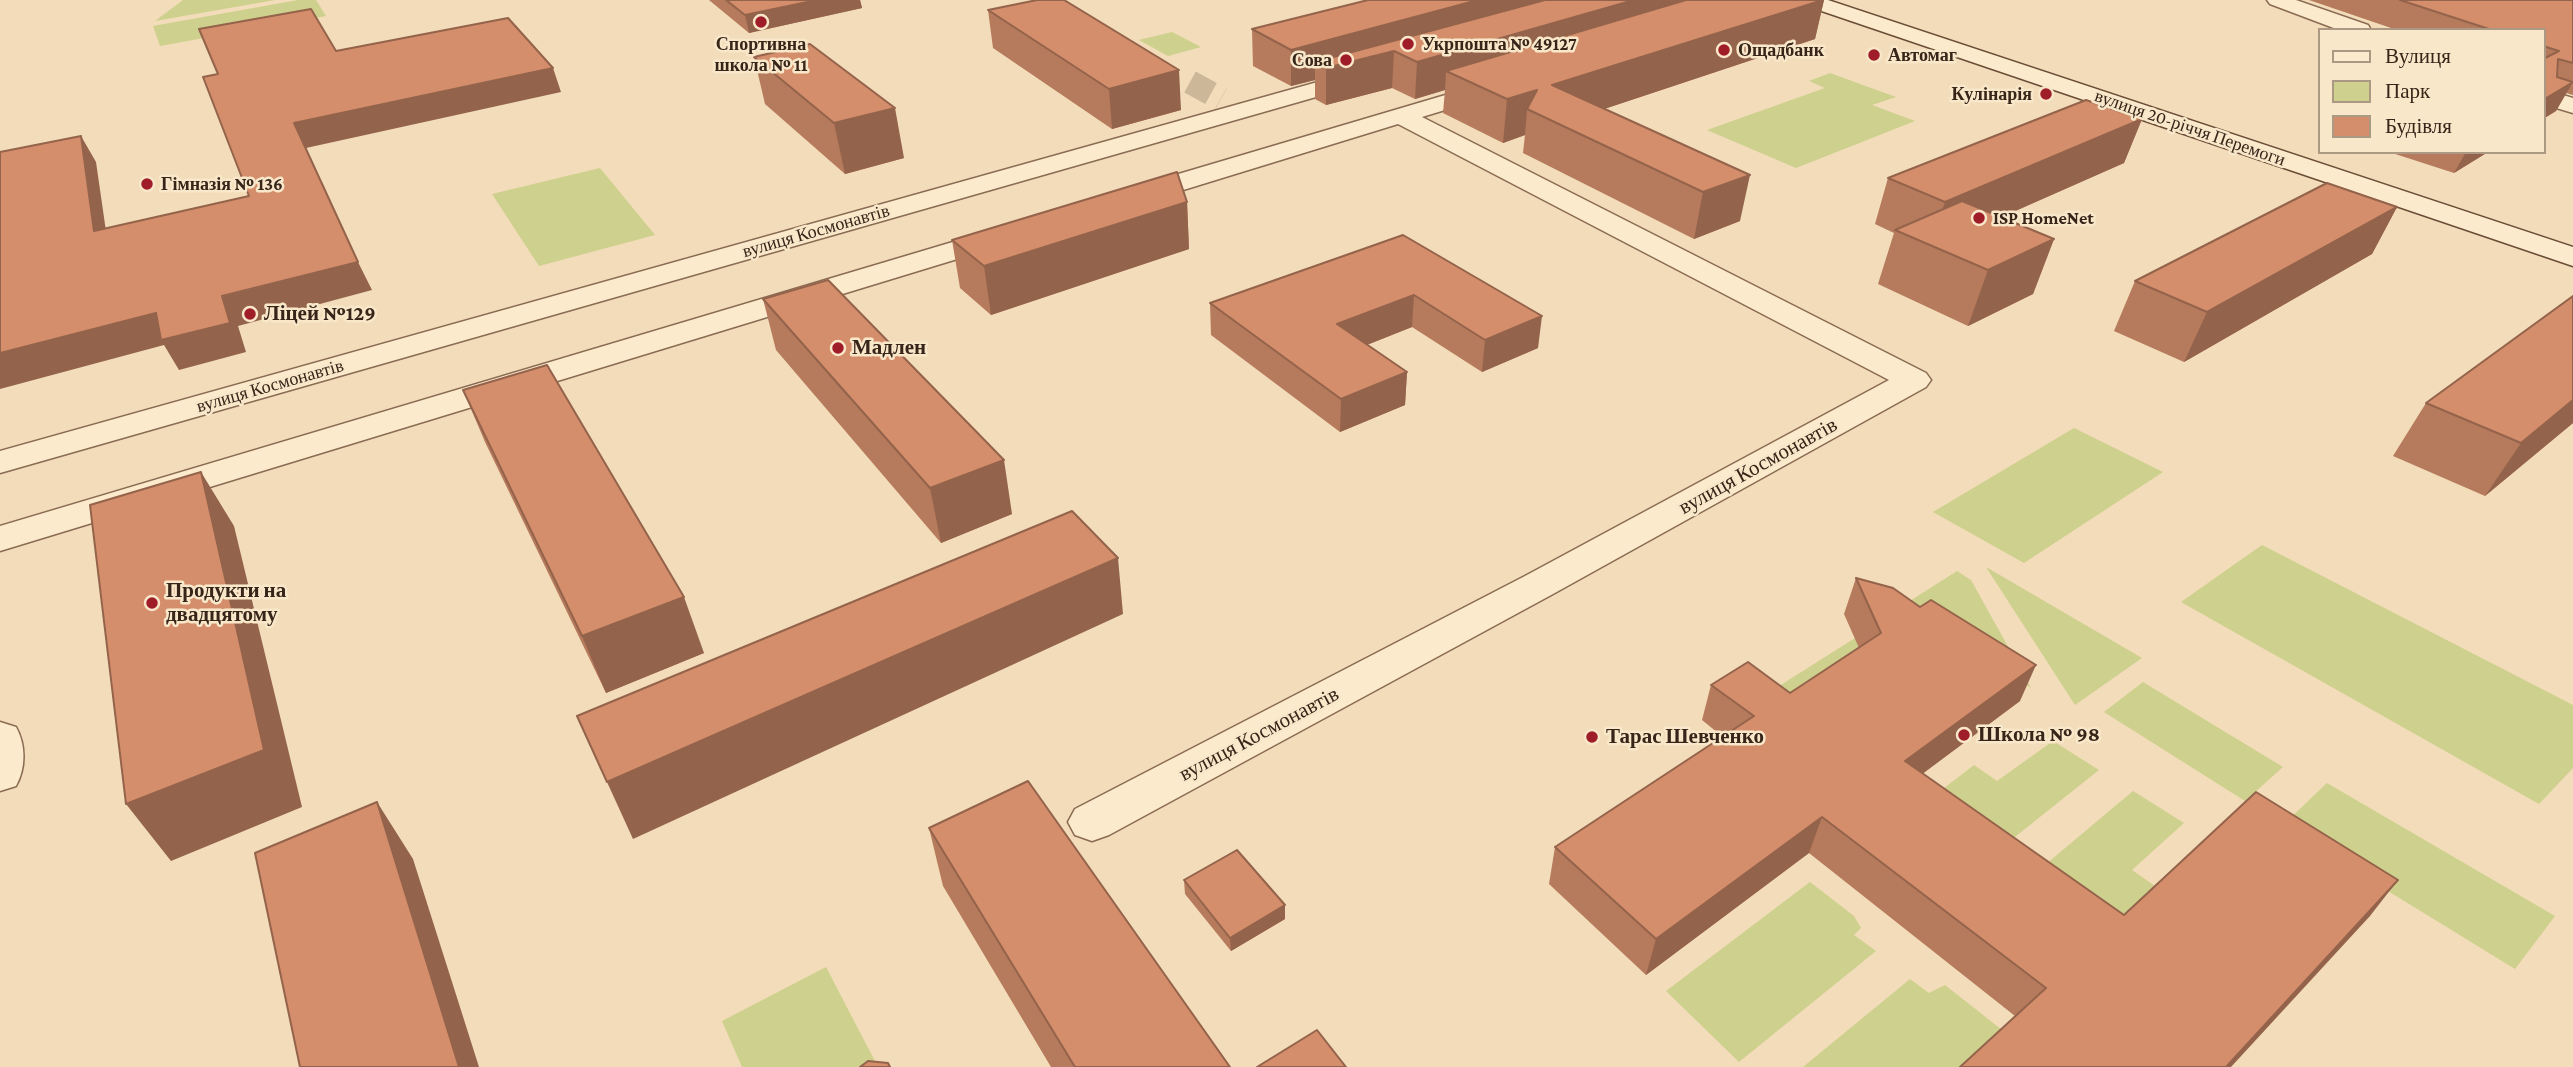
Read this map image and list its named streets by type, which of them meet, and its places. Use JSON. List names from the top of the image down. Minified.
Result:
{"streets":{"street":["вулиця 20-річчя Перемоги","вулиця Космонавтів"]},"places":["Спортивна школа № 11","Укрпошта № 49127","Ощадбанк","Автомаг","Сова","Кулінарія","Гімназія № 136","ISP HomeNet","Ліцей №129","Мадлен","Продукти на двадцятому","Школа № 98","Тарас Шевченко"],"legend":["Вулиця","Парк","Будівля"]}
